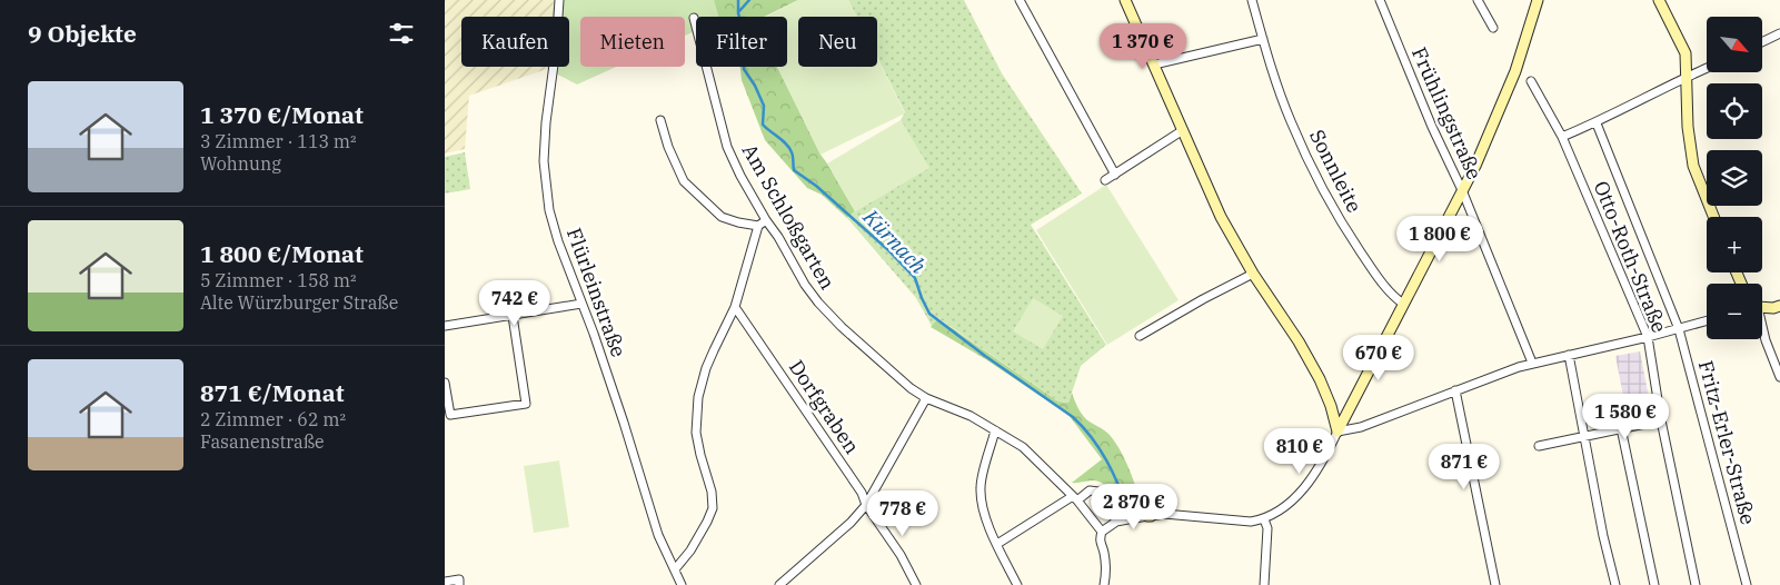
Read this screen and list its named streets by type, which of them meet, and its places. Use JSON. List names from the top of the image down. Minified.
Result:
{"streets":{"street":["Frühlingstraße","Sonnleite","Am Schloßgarten","Otto-Roth-Straße","Flürleinstraße","Dorfgraben","Fritz-Erler-Straße"]},"water":["Kürnach"],"north":"bottom right","page":{"heading":"9 Objekte","map_buttons":["+","−"],"chip":["Kaufen","Mieten","Filter","Neu"],"price":["1 370 €","1 800 €","742 €","670 €","1 580 €","810 €","871 €","2 870 €","778 €"],"list":[{"name":"1 370 €/Monat","note":"3 Zimmer · 113 m² · Wohnung"},{"name":"1 800 €/Monat","note":"5 Zimmer · 158 m² · Alte Würzburger Straße"},{"name":"871 €/Monat","note":"2 Zimmer · 62 m² · Fasanenstraße"}]}}
